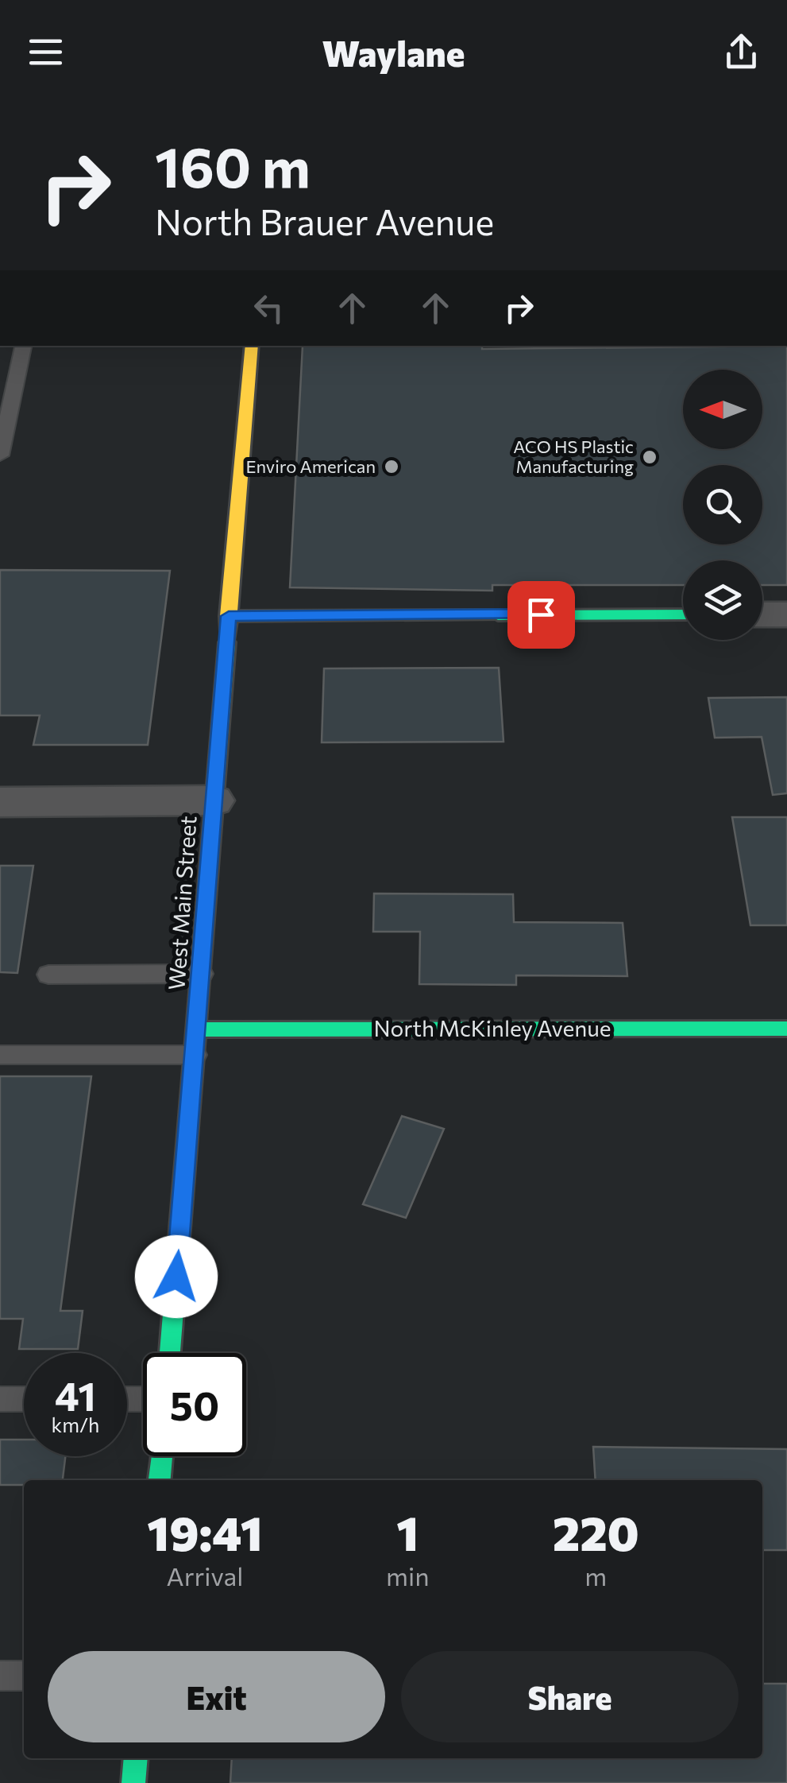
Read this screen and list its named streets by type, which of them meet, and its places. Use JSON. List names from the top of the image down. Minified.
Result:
{"streets":{"main road":["West Main Street","North McKinley Avenue"]},"crossings":[["West Main Street","North McKinley Avenue"]],"places":["ACO HS Plastic Manufacturing","Enviro American"],"north":"left","page":{"header":"Waylane","turn":["160 m","North Brauer Avenue"],"speed":"41 km/h","limit":"50","eta":["19:41","Arrival","1","min","220","m"],"buttons":["Exit","Share"]}}
